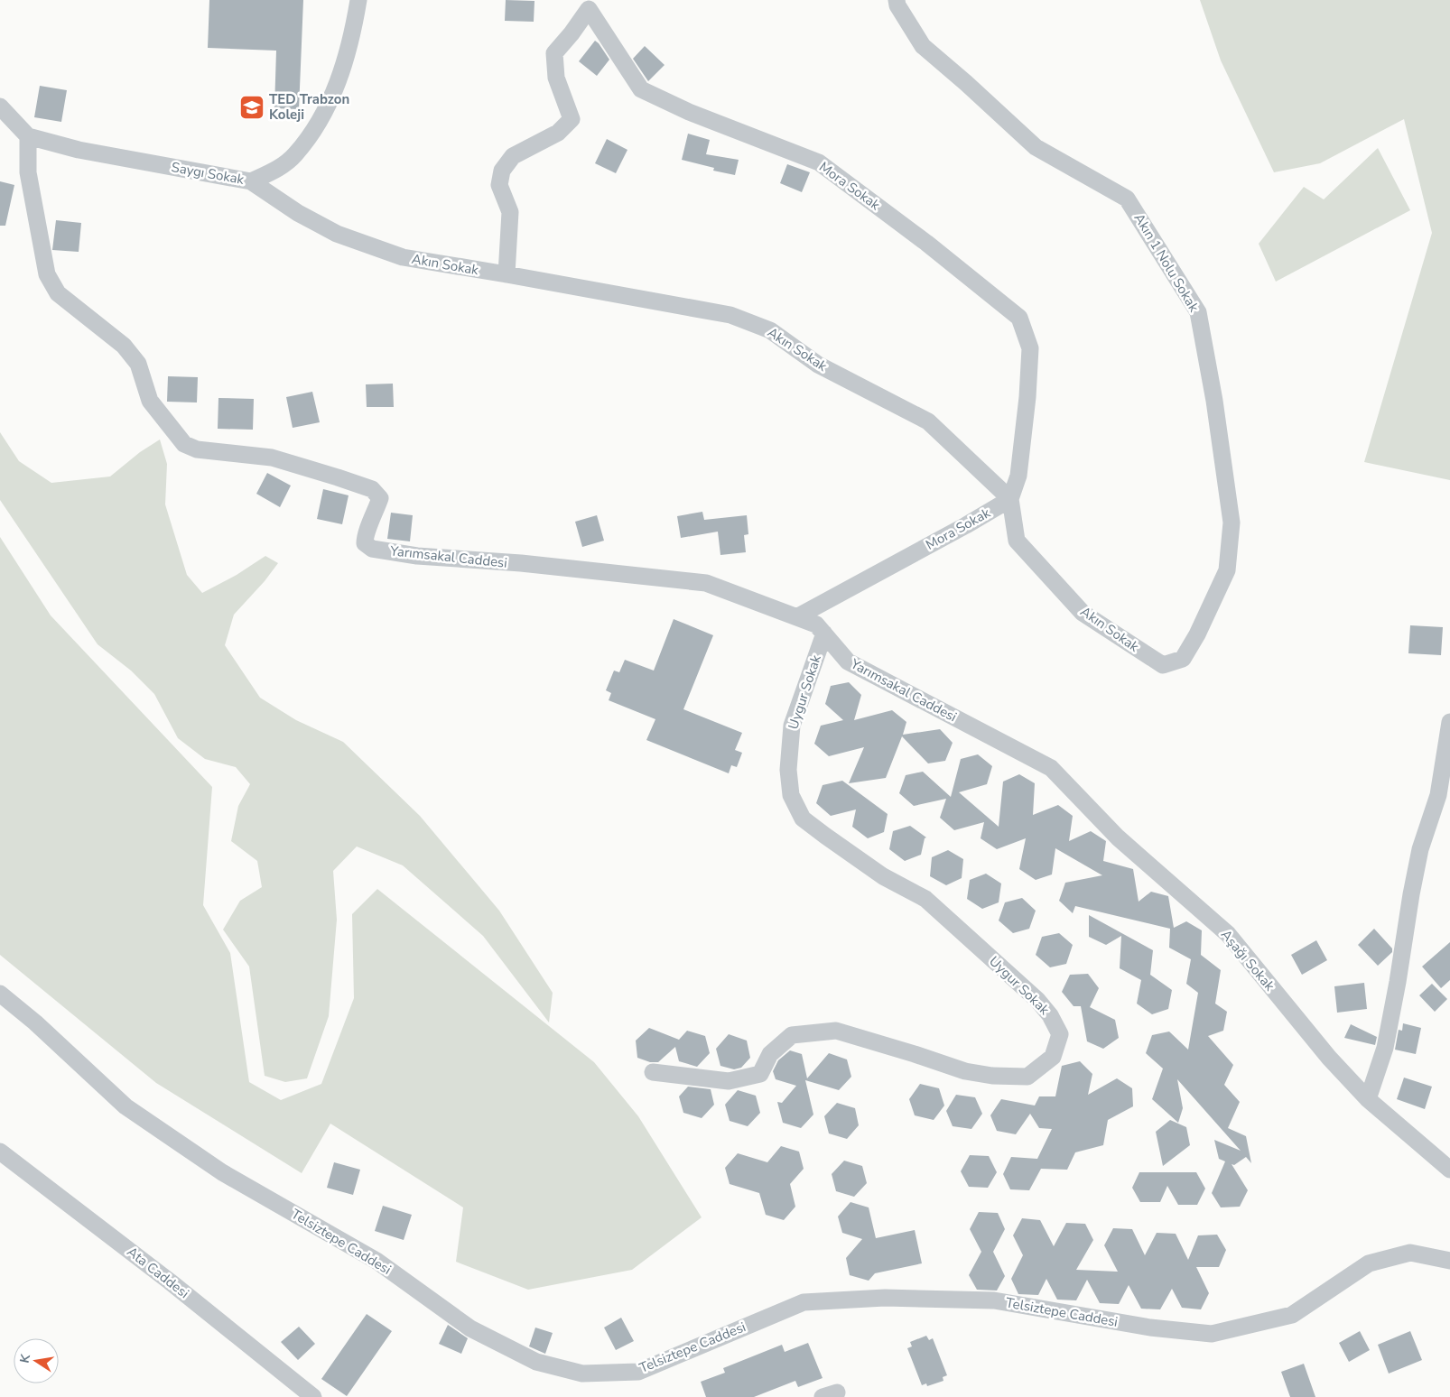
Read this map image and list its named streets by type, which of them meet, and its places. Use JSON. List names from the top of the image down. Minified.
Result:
{"streets":{"street":["Saygı Sokak","Mora Sokak","Akın 1 Nolu Sokak","Akın Sokak","Yarımsakal Caddesi","Uygur Sokak","Aşağı Sokak","Telsiztepe Caddesi","Ata Caddesi"]},"crossings":[["Saygı Sokak","Akın Sokak"],["Saygı Sokak","Yarımsakal Caddesi"],["Mora Sokak","Akın Sokak"],["Mora Sokak","Yarımsakal Caddesi"],["Akın 1 Nolu Sokak","Akın Sokak"],["Yarımsakal Caddesi","Uygur Sokak"],["Yarımsakal Caddesi","Aşağı Sokak"]],"places":{"school or university":["TED Trabzon Koleji"]},"north":"left"}
